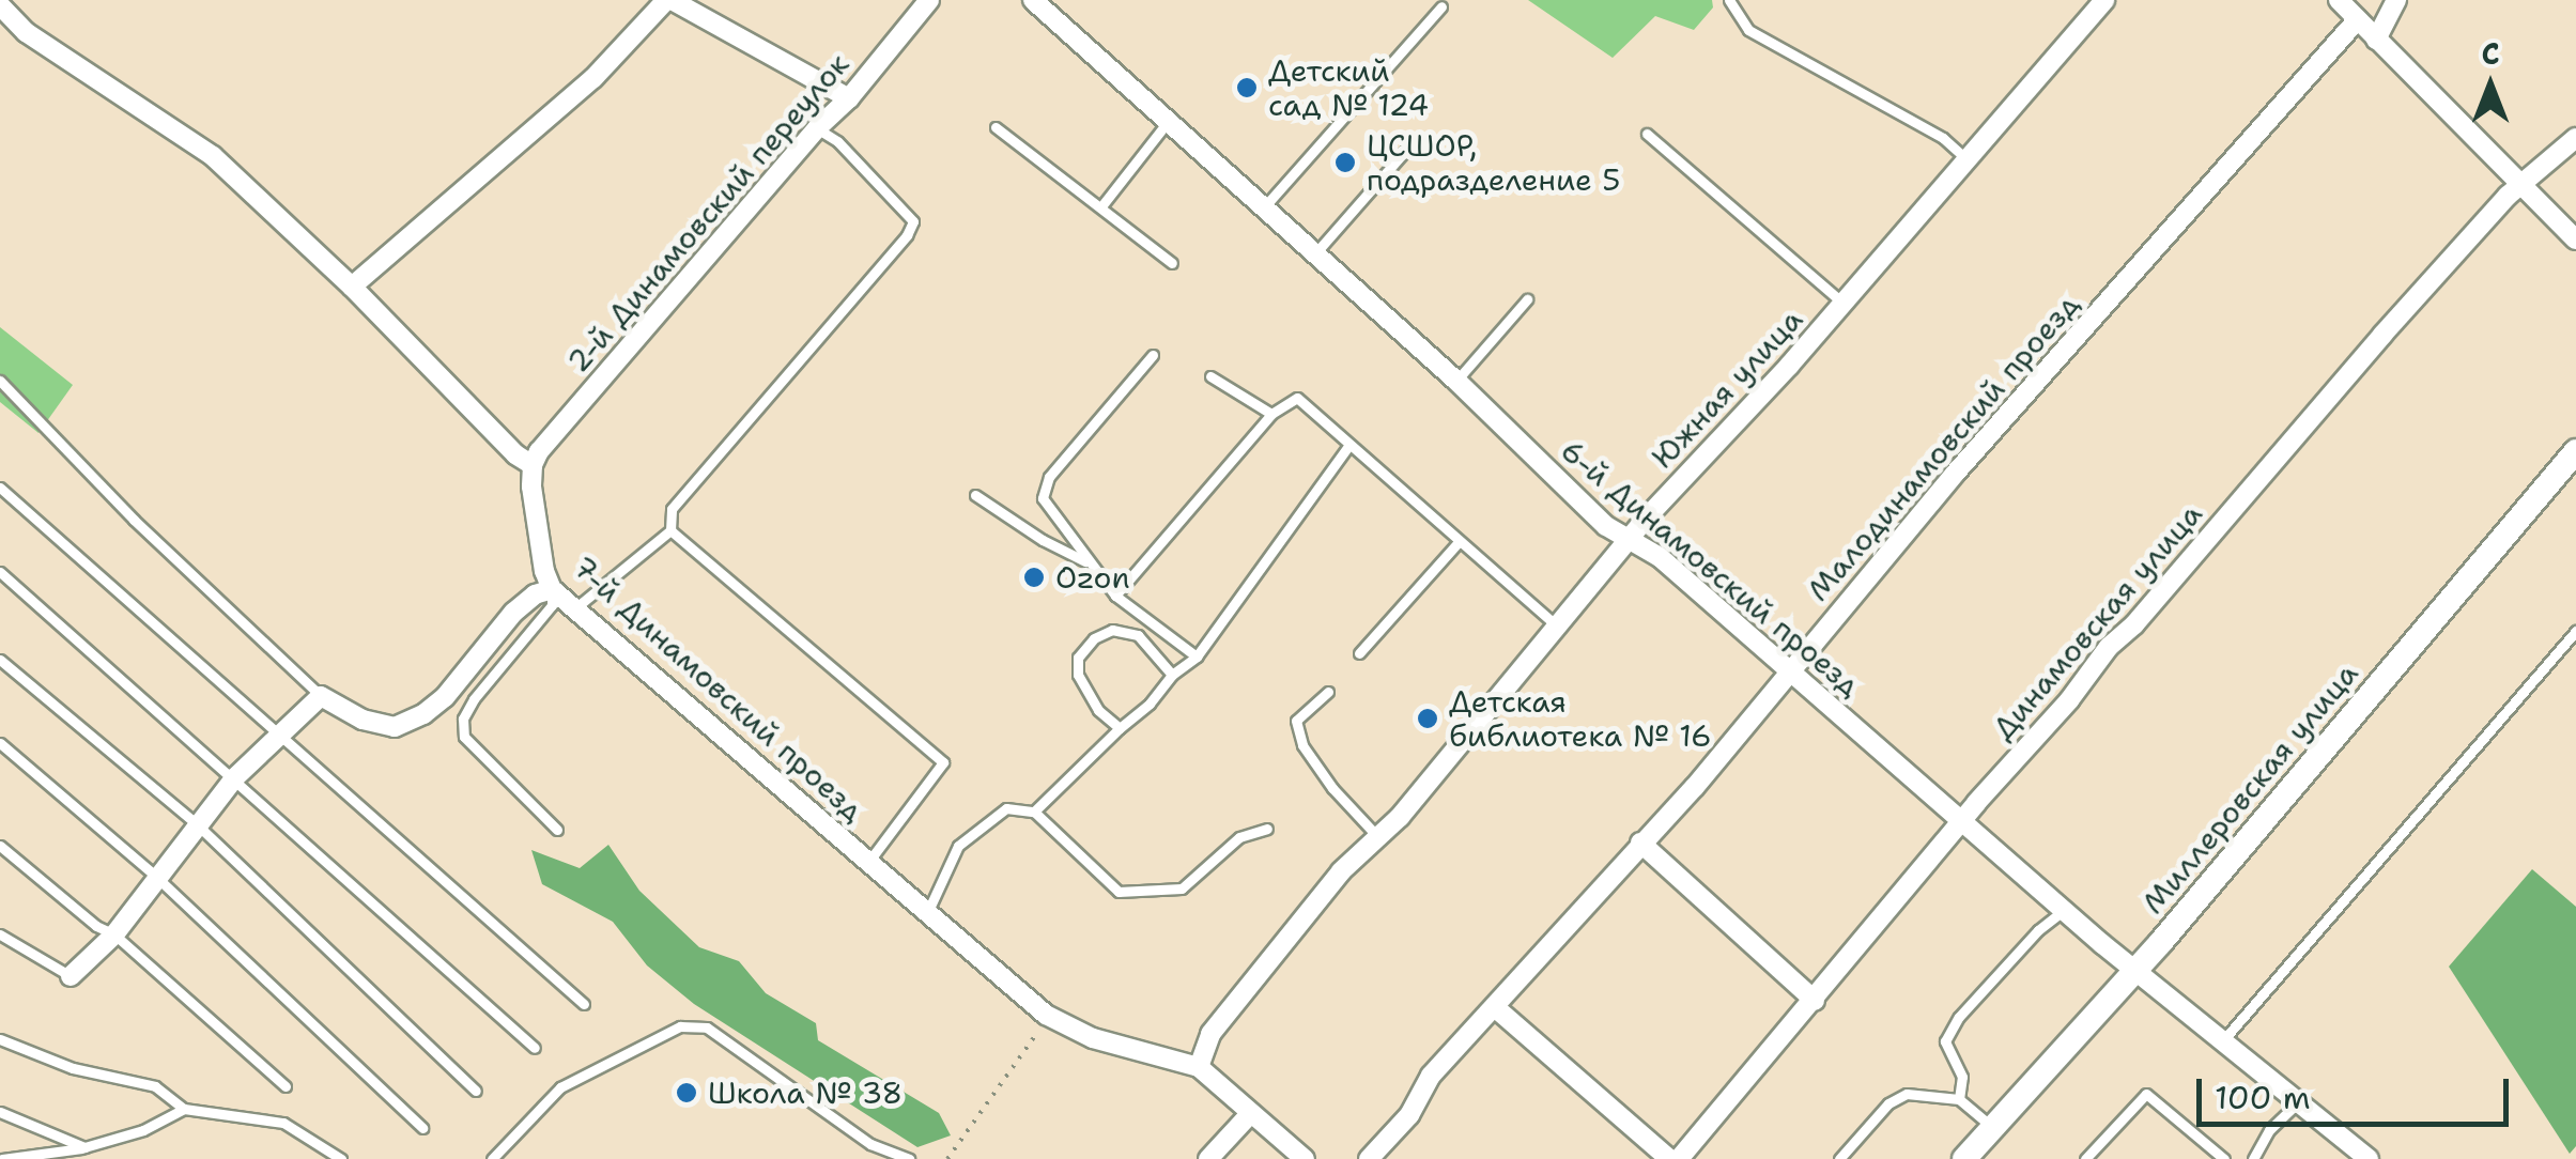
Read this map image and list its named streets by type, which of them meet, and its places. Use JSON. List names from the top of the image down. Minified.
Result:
{"streets":{"street":["2-й Динамовский переулок","Южная улица","Малодинамовский проезд","6-й Динамовский проезд","Динамовская улица","7-й Динамовский проезд","Миллеровская улица"]},"crossings":[["2-й Динамовский переулок","7-й Динамовский проезд"],["Южная улица","6-й Динамовский проезд"],["Южная улица","7-й Динамовский проезд"],["Малодинамовский проезд","6-й Динамовский проезд"],["6-й Динамовский проезд","Динамовская улица"],["6-й Динамовский проезд","Миллеровская улица"]],"places":["Детский сад № 124","ЦСШОР, подразделение 5","Ozon","Детская библиотека № 16","Школа № 38"],"scale_bar":"100 m","north":"top"}
